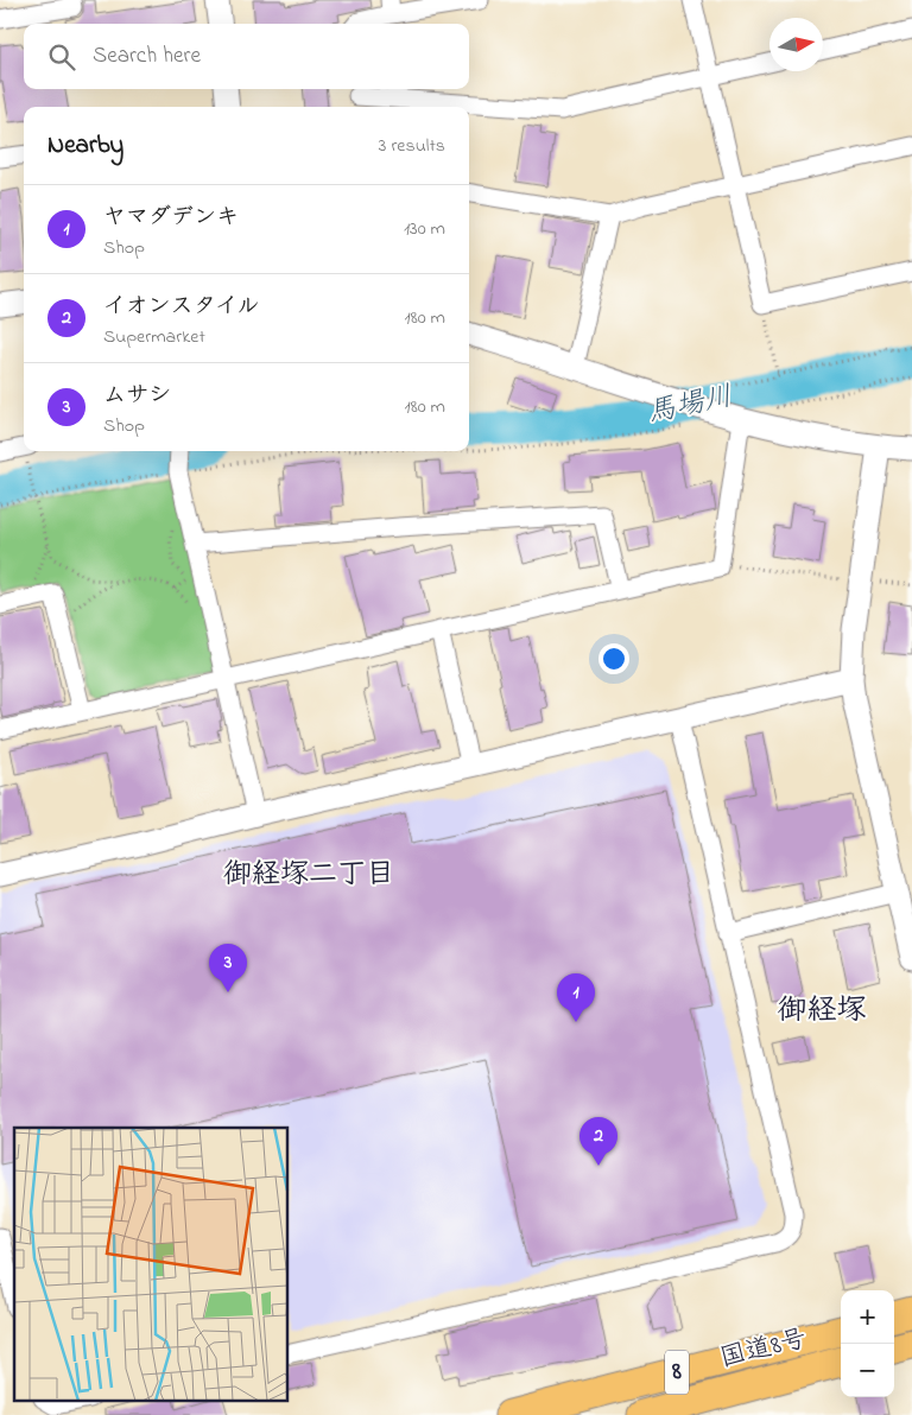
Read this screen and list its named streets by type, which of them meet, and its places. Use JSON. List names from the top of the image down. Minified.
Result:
{"streets":{"highway":["国道8号","8"]},"districts":["御経塚二丁目","御経塚"],"water":["馬場川"],"north":"right","page":{"search":"Search here","heading":["Nearby","3 results"],"list":[{"mark":"1","name":"ヤマダデンキ","note":"Shop","value":"130 m"},{"mark":"2","name":"イオンスタイル","note":"Supermarket","value":"180 m"},{"mark":"3","name":"ムサシ","note":"Shop","value":"180 m"}],"pins":["3","1","2"],"map_buttons":["+","−"]}}
